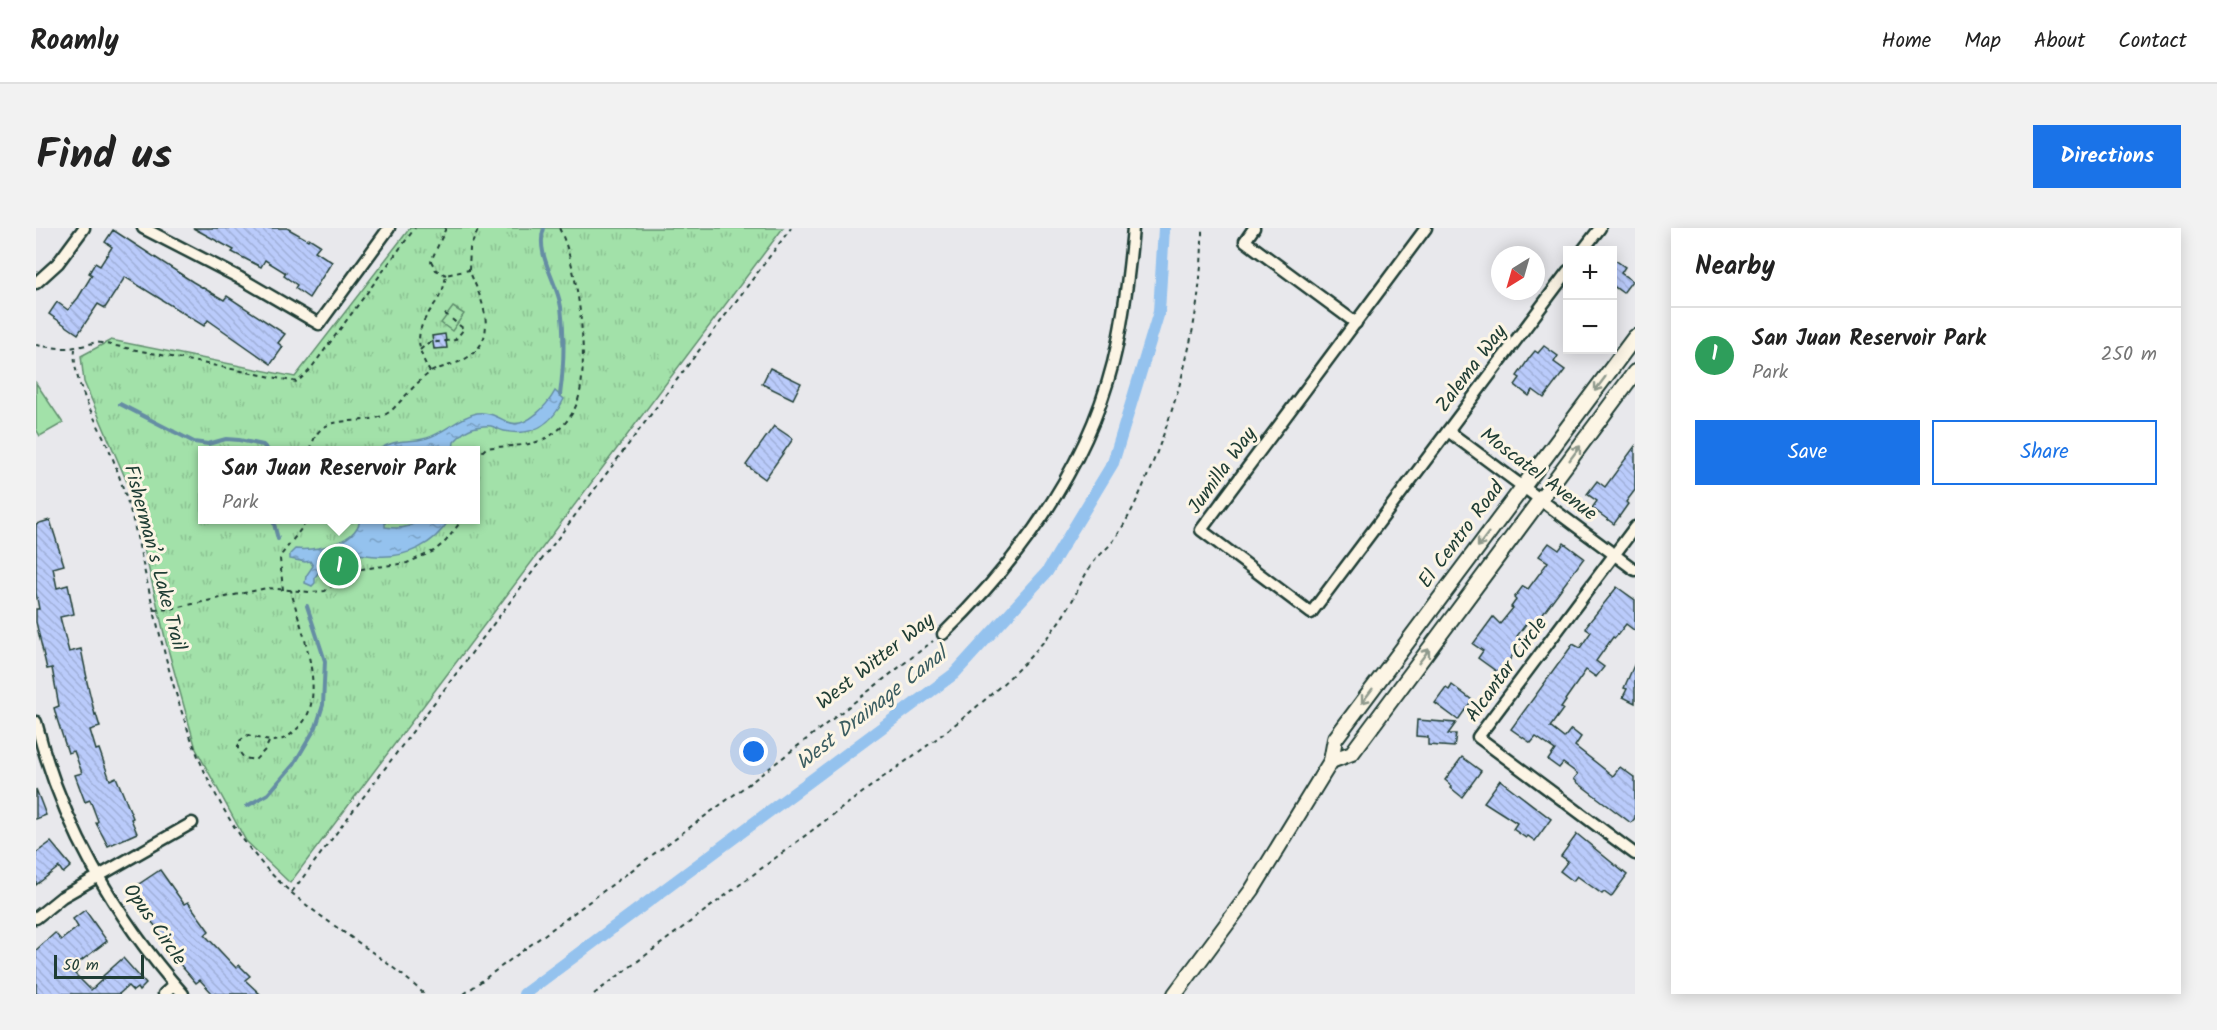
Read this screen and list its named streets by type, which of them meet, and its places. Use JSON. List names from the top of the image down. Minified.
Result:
{"streets":{"main road":["El Centro Road"],"street":["Zalema Way","Jumilla Way","Moscatel Avenue","West Witter Way","Alcantar Circle","Opus Circle"],"path":["Fisherman’s Lake Trail"]},"crossings":[["Zalema Way","Jumilla Way"],["Zalema Way","Moscatel Avenue"],["Jumilla Way","Moscatel Avenue"],["Moscatel Avenue","El Centro Road"],["Moscatel Avenue","Alcantar Circle"]],"water":["West Drainage Canal"],"scale_bar":"50 m","north":"bottom left","page":{"header":"Roamly","nav":["Home","Map","About","Contact"],"title":"Find us","buttons":["Directions",["Save","Share"]],"heading":"Nearby","map_buttons":["+","−"],"list":[{"mark":"1","name":"San Juan Reservoir Park","note":"Park","value":"250 m"}],"popup":["San Juan Reservoir Park","Park"],"pins":"1","scale":"50 m"}}
